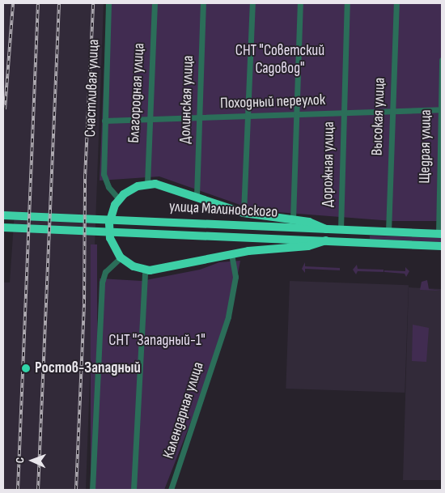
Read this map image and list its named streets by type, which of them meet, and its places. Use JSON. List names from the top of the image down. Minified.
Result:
{"streets":{"highway":["улица Малиновского"],"street":["Счастливая улица","Благородная улица","Долинская улица","Походный переулок","Высокая улица","Щедрая улица","Дорожная улица","Календарная улица"]},"crossings":[["Счастливая улица","Походный переулок"],["Благородная улица","Походный переулок"],["Долинская улица","Походный переулок"],["Походный переулок","Высокая улица"],["Походный переулок","Щедрая улица"],["Походный переулок","Дорожная улица"],["Высокая улица","улица Малиновского"],["Щедрая улица","улица Малиновского"],["Дорожная улица","улица Малиновского"]],"parks":["СНТ \"Советский Садовод\"","СНТ \"Западный-1\""],"places":["Ростов-Западный"],"north":"left"}
